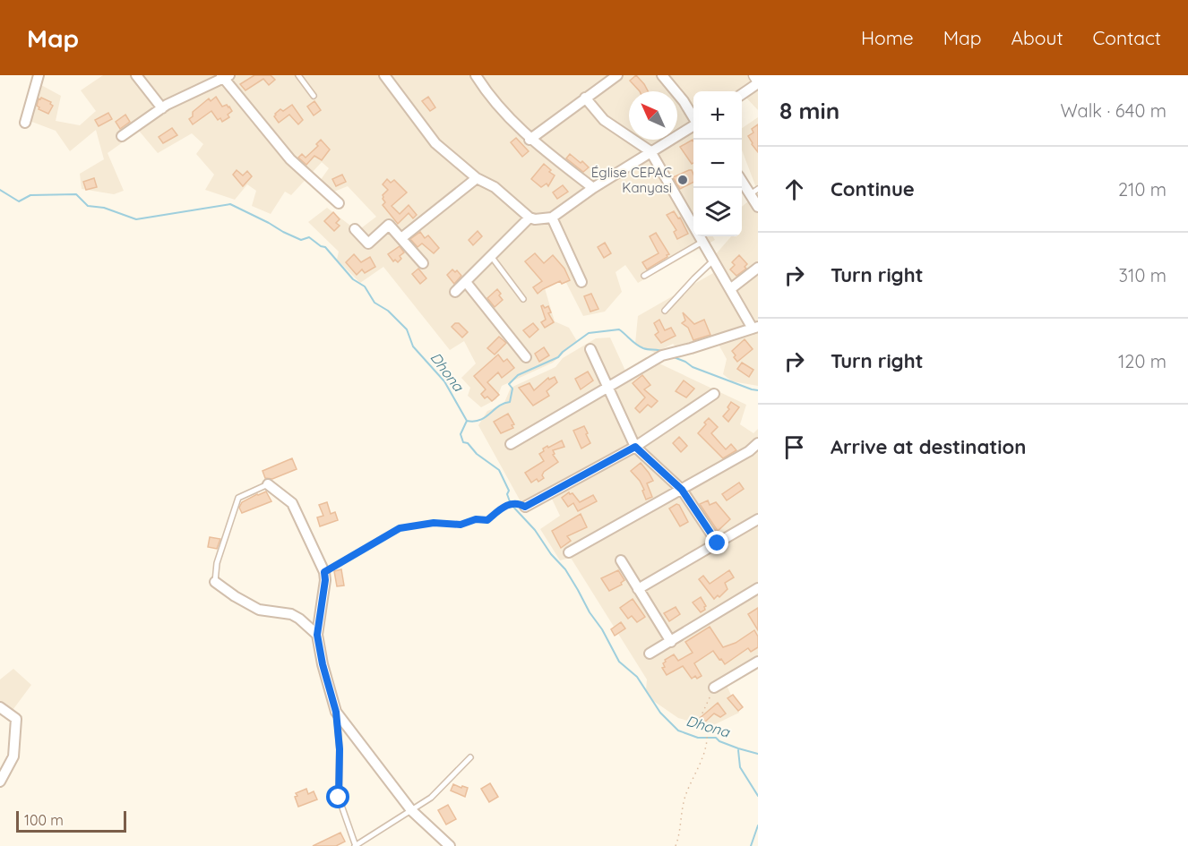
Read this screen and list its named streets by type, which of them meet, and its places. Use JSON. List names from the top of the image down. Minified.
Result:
{"water":["Dhona"],"places":["Église CEPAC Kanyasi"],"scale_bar":"100 m","north":"top left","page":{"header":"Map","nav":["Home","Map","About","Contact"],"heading":["8 min","Walk · 640 m"],"map_buttons":["+","−"],"list":[["Continue","210 m"],["Turn right","310 m"],["Turn right","120 m"],"Arrive at destination"],"scale":"100 m"}}
